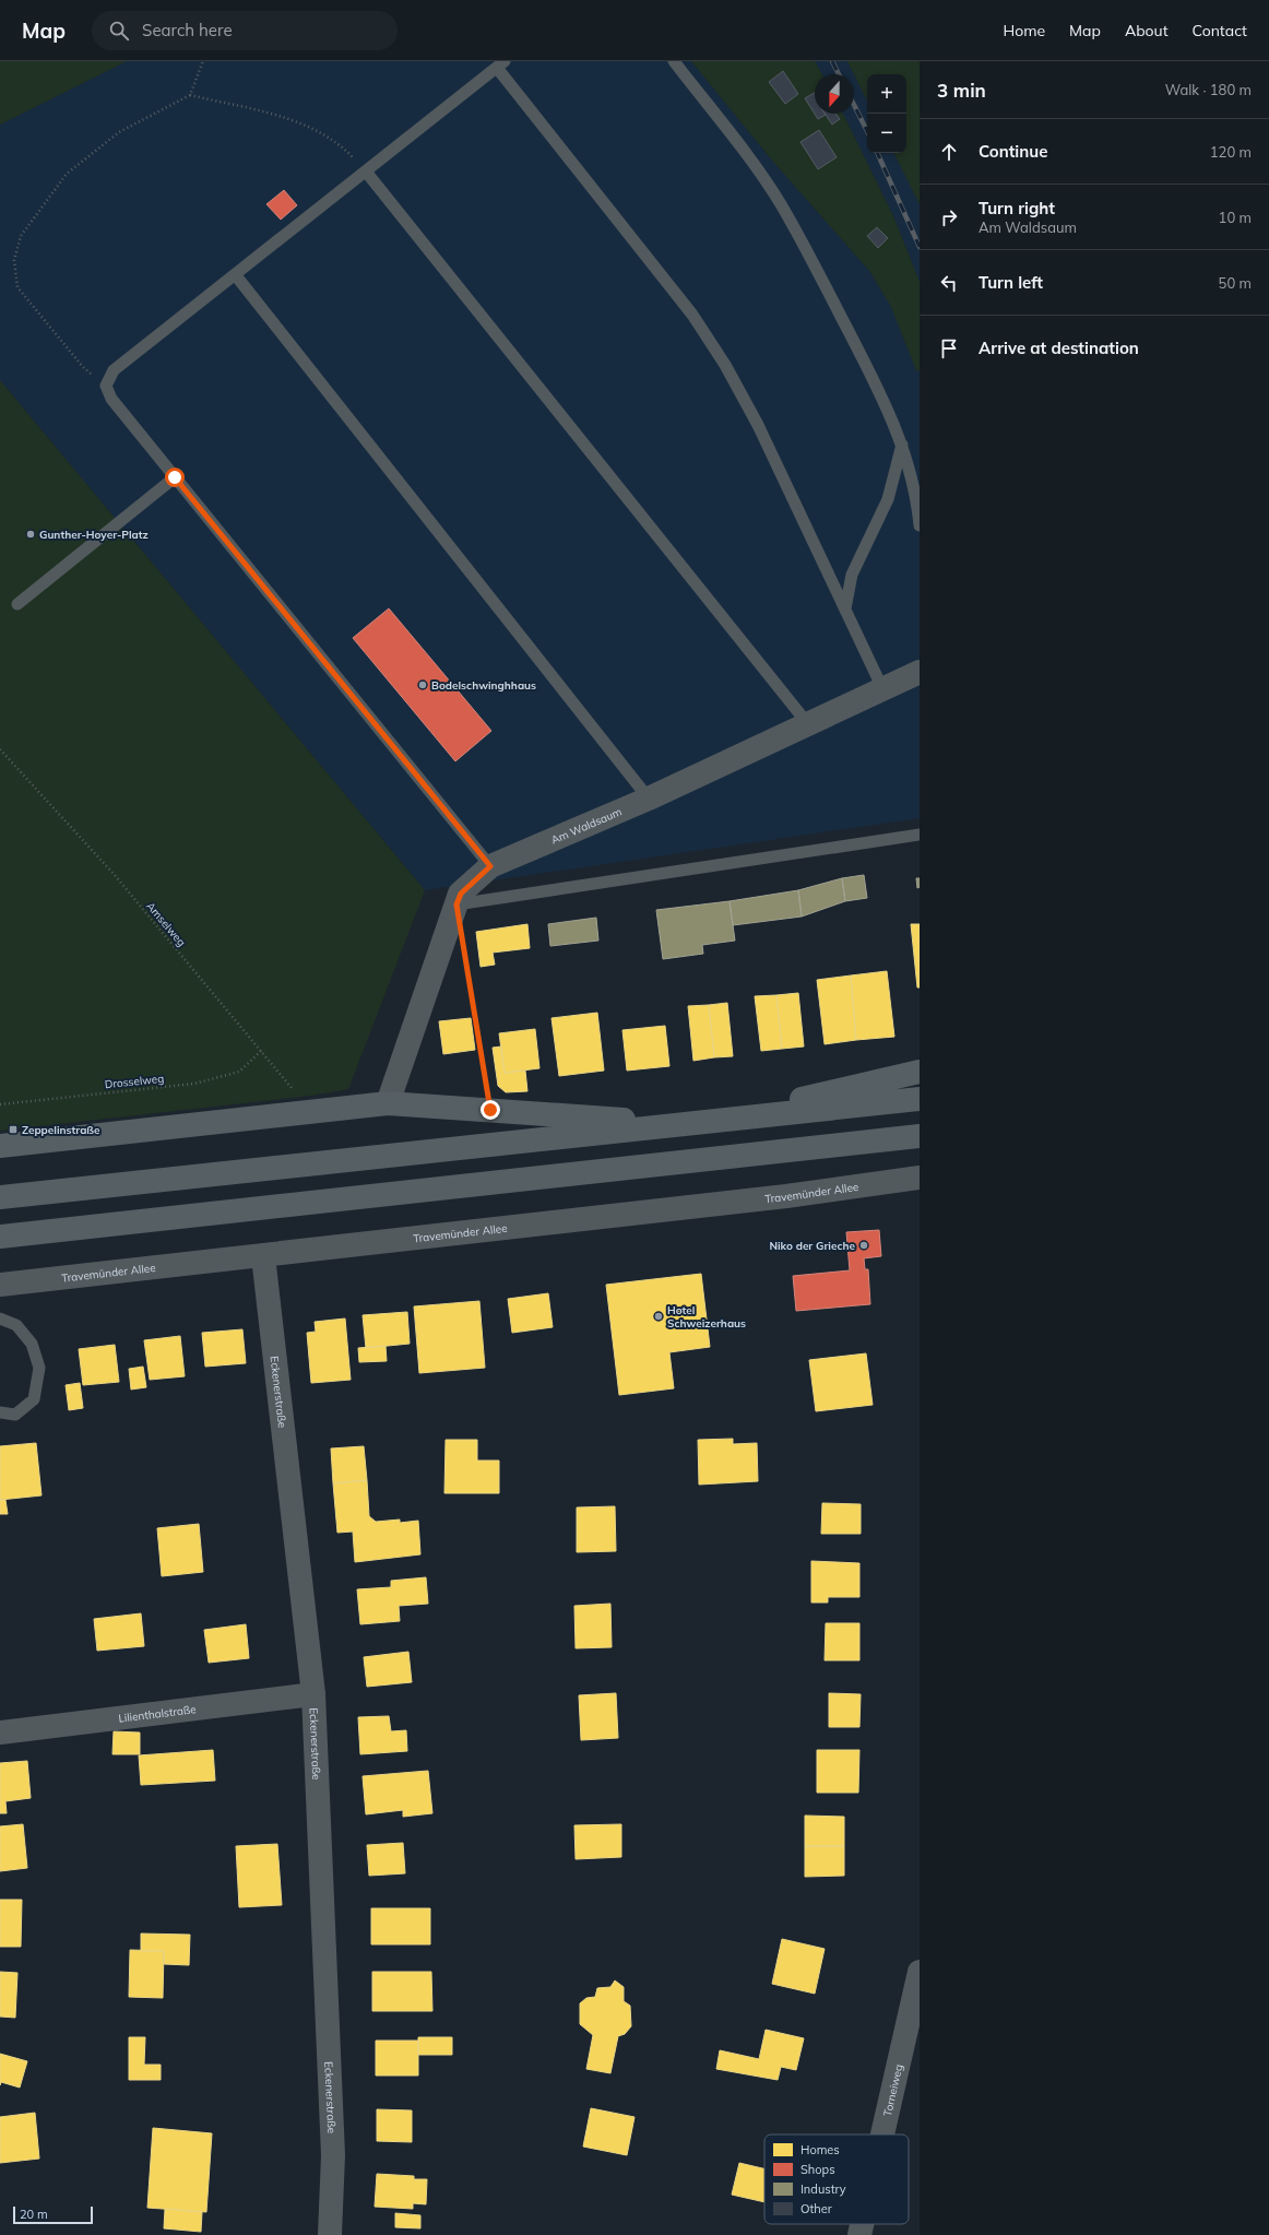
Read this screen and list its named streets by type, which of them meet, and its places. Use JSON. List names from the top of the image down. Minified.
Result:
{"streets":{"street":["Am Waldsaum","Travemünder Allee","Eckenerstraße","Lilienthalstraße","Torneiweg"],"path":["Amselweg","Drosselweg"]},"crossings":[["Amselweg","Drosselweg"],["Travemünder Allee","Eckenerstraße"],["Eckenerstraße","Lilienthalstraße"]],"places":{"other":["Gunther-Hoyer-Platz","Bodelschwinghhaus","Niko der Grieche","Hotel Schweizerhaus"],"transit":["Zeppelinstraße"]},"legend":["Homes","Shops","Industry","Other"],"scale_bar":"20 m","north":"bottom","page":{"header":"Map","search":"Search here","nav":["Home","Map","About","Contact"],"heading":["3 min","Walk · 180 m"],"map_buttons":["+","−"],"list":[["Continue","120 m"],["Turn right","Am Waldsaum","10 m"],["Turn left","50 m"],"Arrive at destination"],"scale":"20 m"}}
